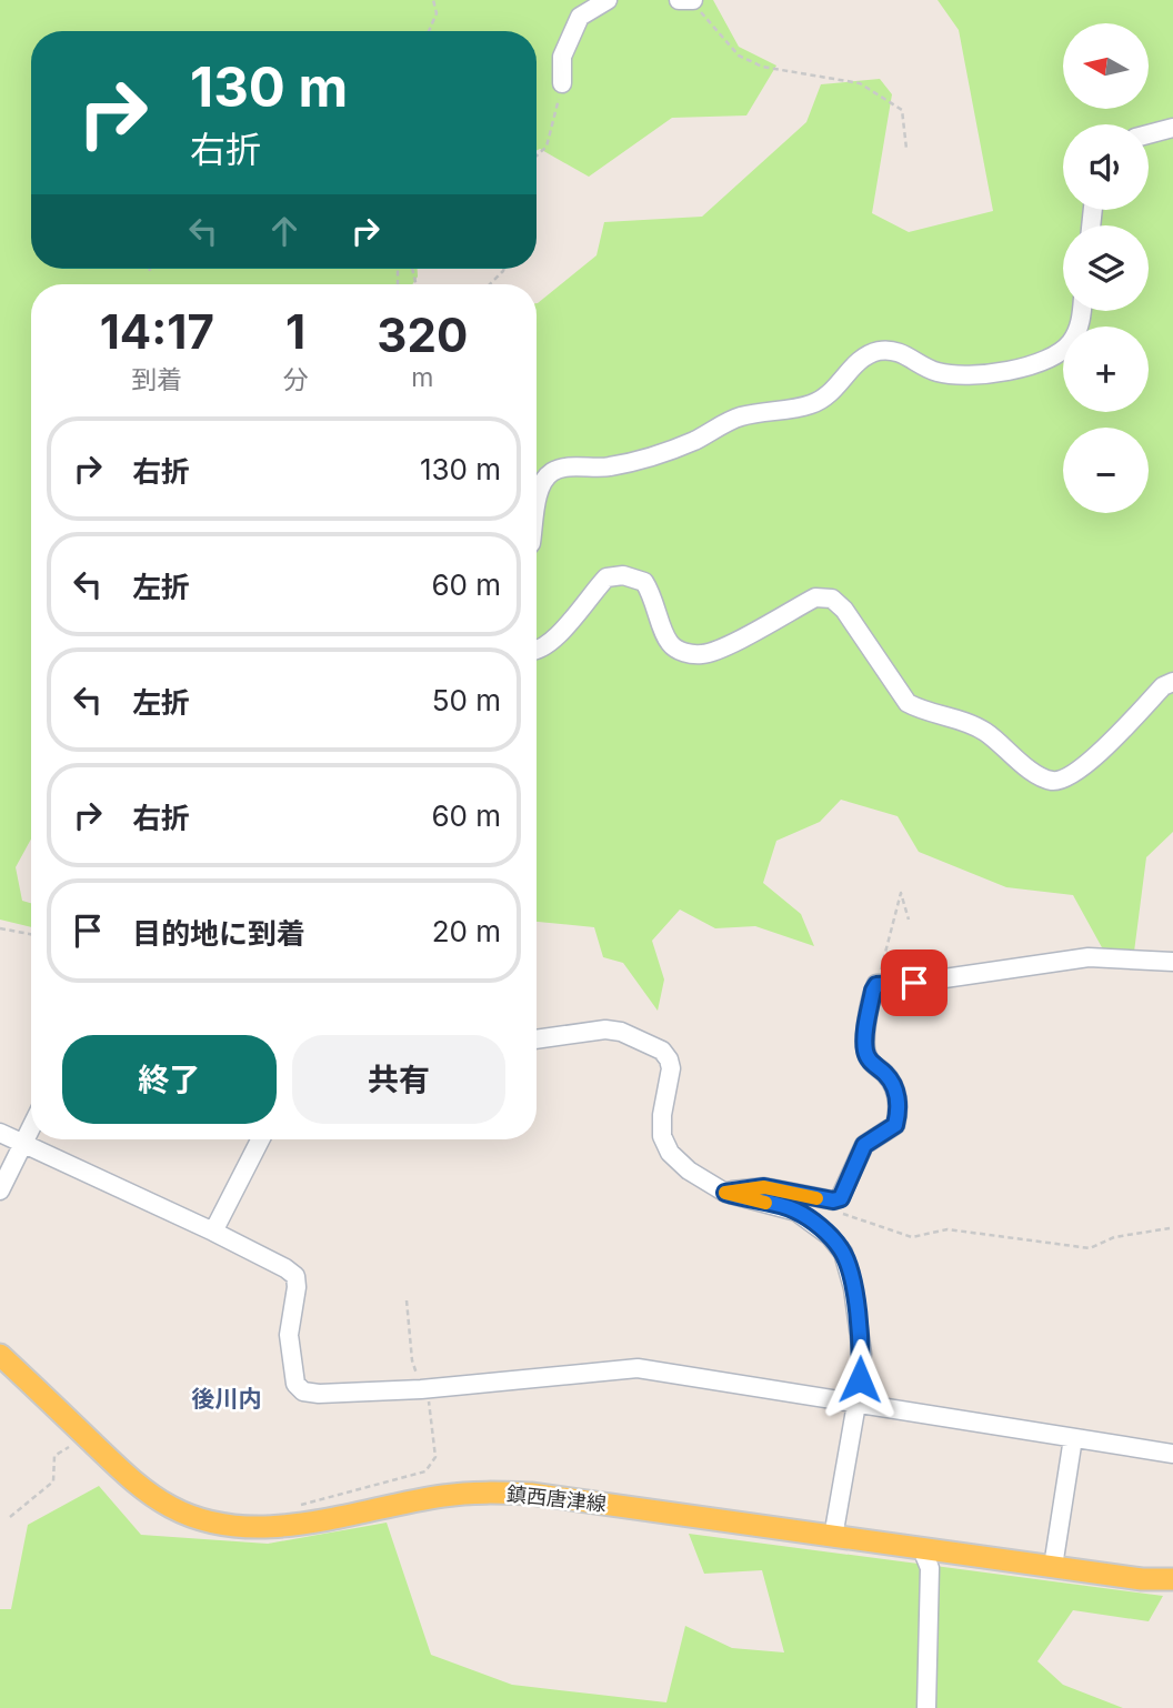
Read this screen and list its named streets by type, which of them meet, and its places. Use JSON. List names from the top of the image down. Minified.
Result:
{"streets":{"main road":["鎮西唐津線"]},"districts":["後川内"],"north":"left","page":{"map_buttons":["+","−"],"turn":["130 m","右折"],"eta":["14:17","到着","1","分","320","m"],"list":[{"name":"右折","value":"130 m"},{"name":"左折","value":"60 m"},{"name":"左折","value":"50 m"},{"name":"右折","value":"60 m"},{"name":"目的地に到着","value":"20 m"}],"buttons":["終了","共有"]}}
